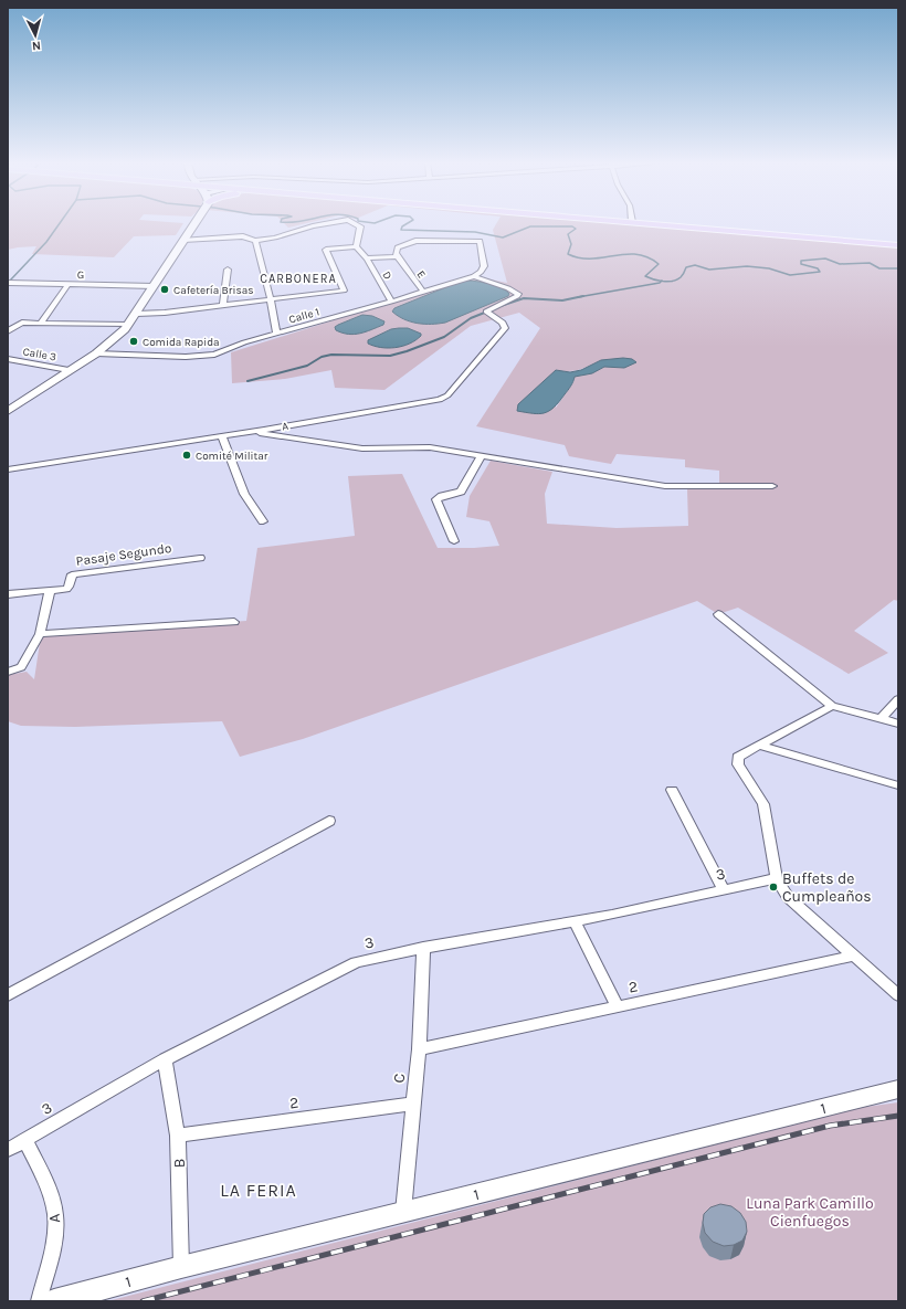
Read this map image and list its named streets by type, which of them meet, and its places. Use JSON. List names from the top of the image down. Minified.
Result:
{"streets":{"main road":["1"],"street":["G","E","D","Calle 1","Calle 3","A","Pasaje Segundo","3","2","C","B"]},"crossings":[["E","Calle 1"],["D","Calle 1"],["Calle 1","A"],["A","3"],["3","C"],["3","B"],["2","C"],["2","B"],["C","1"],["1","B"]],"districts":["CARBONERA","LA FERIA"],"parks":["Luna Park Camillo Cienfuegos"],"places":["Cafetería Brisas","Comida Rapida","Comité Militar","Buffets de Cumpleaños"],"north":"bottom"}
